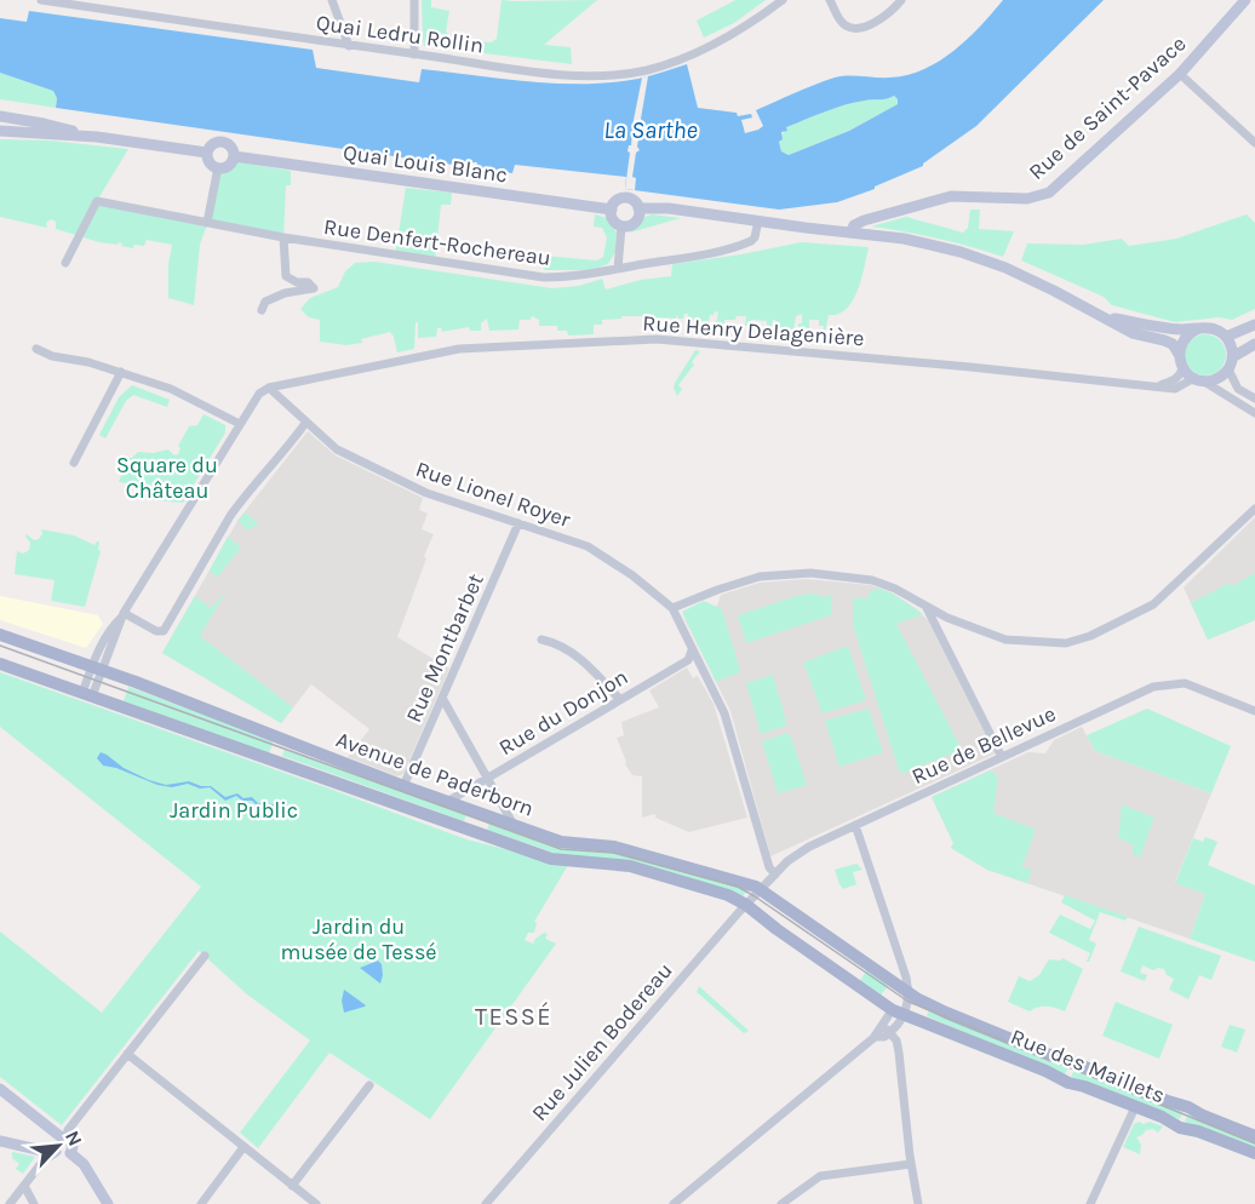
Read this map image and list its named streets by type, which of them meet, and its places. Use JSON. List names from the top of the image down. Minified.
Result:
{"streets":{"main road":["Rue de Saint-Pavace","Quai Louis Blanc","Avenue de Paderborn","Rue des Maillets"],"street":["Quai Ledru Rollin","Rue Denfert-Rochereau","Rue Henry Delagenière","Rue Lionel Royer","Rue Montbarbet","Rue du Donjon","Rue de Bellevue","Rue Julien Bodereau"]},"crossings":[["Rue de Saint-Pavace","Quai Louis Blanc"],["Quai Louis Blanc","Rue Denfert-Rochereau"],["Rue Henry Delagenière","Rue Lionel Royer"],["Rue Lionel Royer","Rue Montbarbet"],["Rue Montbarbet","Avenue de Paderborn"],["Rue du Donjon","Avenue de Paderborn"],["Rue de Bellevue","Avenue de Paderborn"],["Rue de Bellevue","Rue Julien Bodereau"],["Rue de Bellevue","Rue des Maillets"],["Avenue de Paderborn","Rue Julien Bodereau"],["Avenue de Paderborn","Rue des Maillets"],["Rue Julien Bodereau","Rue des Maillets"]],"districts":["TESSÉ"],"water":["La Sarthe"],"parks":["Square du Château","Jardin Public","Jardin du musée de Tessé"],"north":"top right"}
